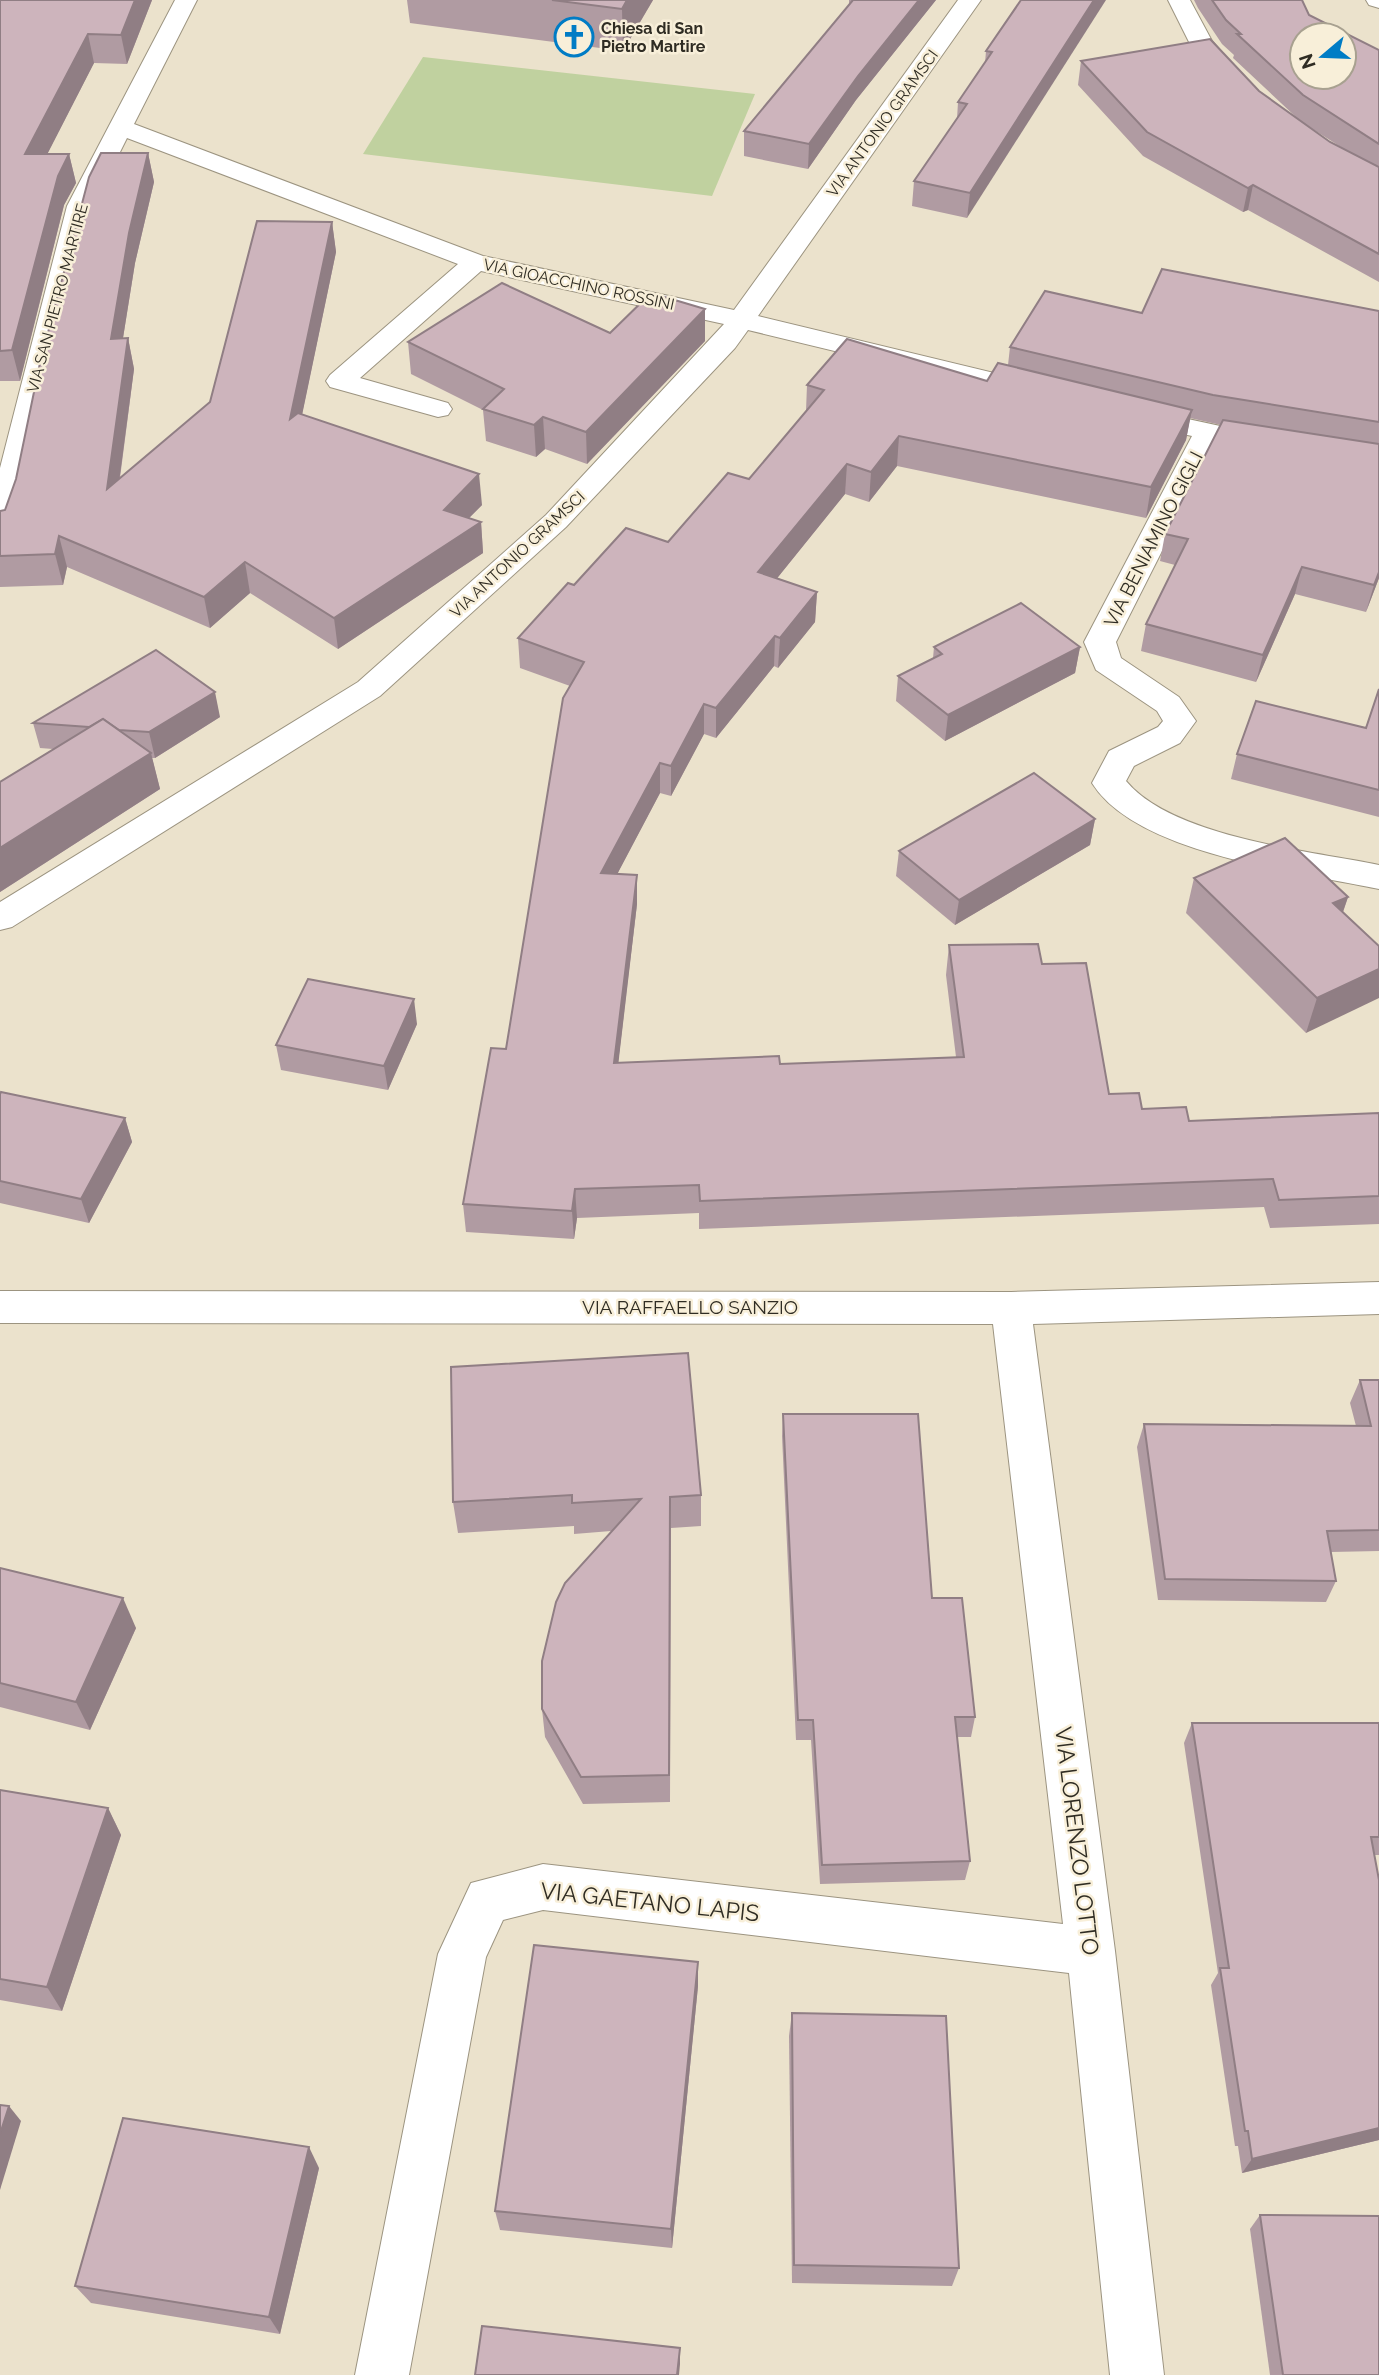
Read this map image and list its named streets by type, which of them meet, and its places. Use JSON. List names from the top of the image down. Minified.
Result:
{"streets":{"street":["VIA ANTONIO GRAMSCI","VIA GIOACCHINO ROSSINI","VIA SAN PIETRO MARTIRE","VIA BENIAMINO GIGLI","VIA RAFFAELLO SANZIO","VIA LORENZO LOTTO","VIA GAETANO LAPIS"]},"crossings":[["VIA ANTONIO GRAMSCI","VIA GIOACCHINO ROSSINI"],["VIA GIOACCHINO ROSSINI","VIA SAN PIETRO MARTIRE"],["VIA RAFFAELLO SANZIO","VIA LORENZO LOTTO"],["VIA LORENZO LOTTO","VIA GAETANO LAPIS"]],"places":{"church":["Chiesa di San Pietro Martire"]},"north":"left"}
